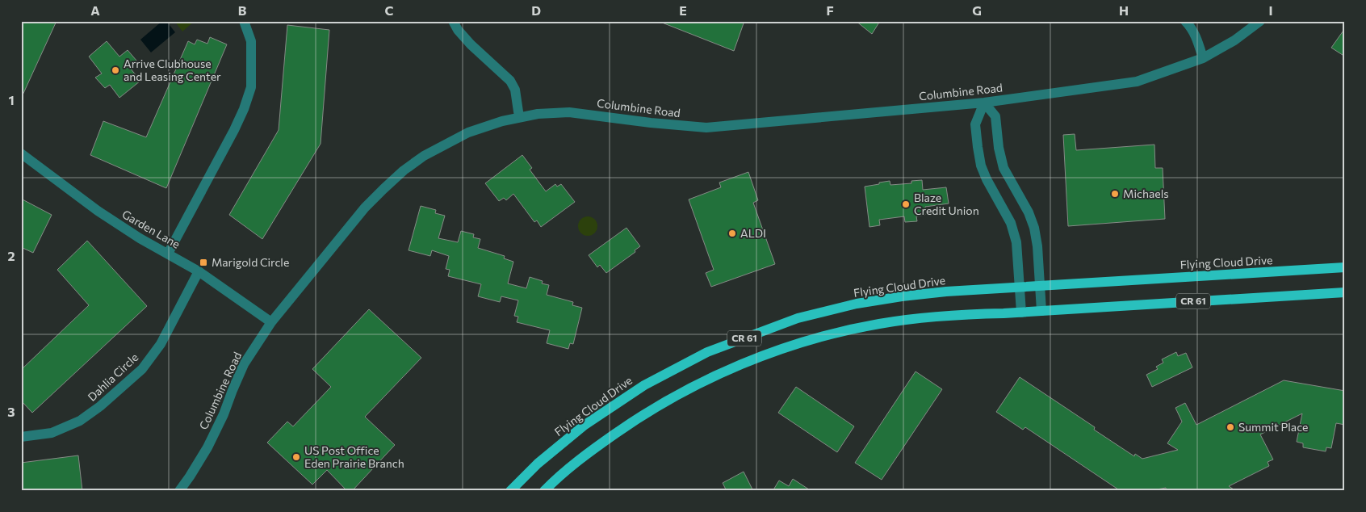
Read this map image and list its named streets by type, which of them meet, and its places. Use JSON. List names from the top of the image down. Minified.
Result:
{"streets":{"main road":["Flying Cloud Drive","CR 61"],"street":["Columbine Road","Garden Lane","Dahlia Circle"]},"crossings":[["Columbine Road","Garden Lane"],["Garden Lane","Dahlia Circle"]],"places":{"other":["Arrive Clubhouse and Leasing Center","Michaels","Blaze Credit Union","ALDI","Summit Place","US Post Office Eden Prairie Branch"],"transit":["Marigold Circle"]},"grid":{"columns":["A","B","C","D","E","F","G","H","I"],"rows":["1","2","3"]}}
